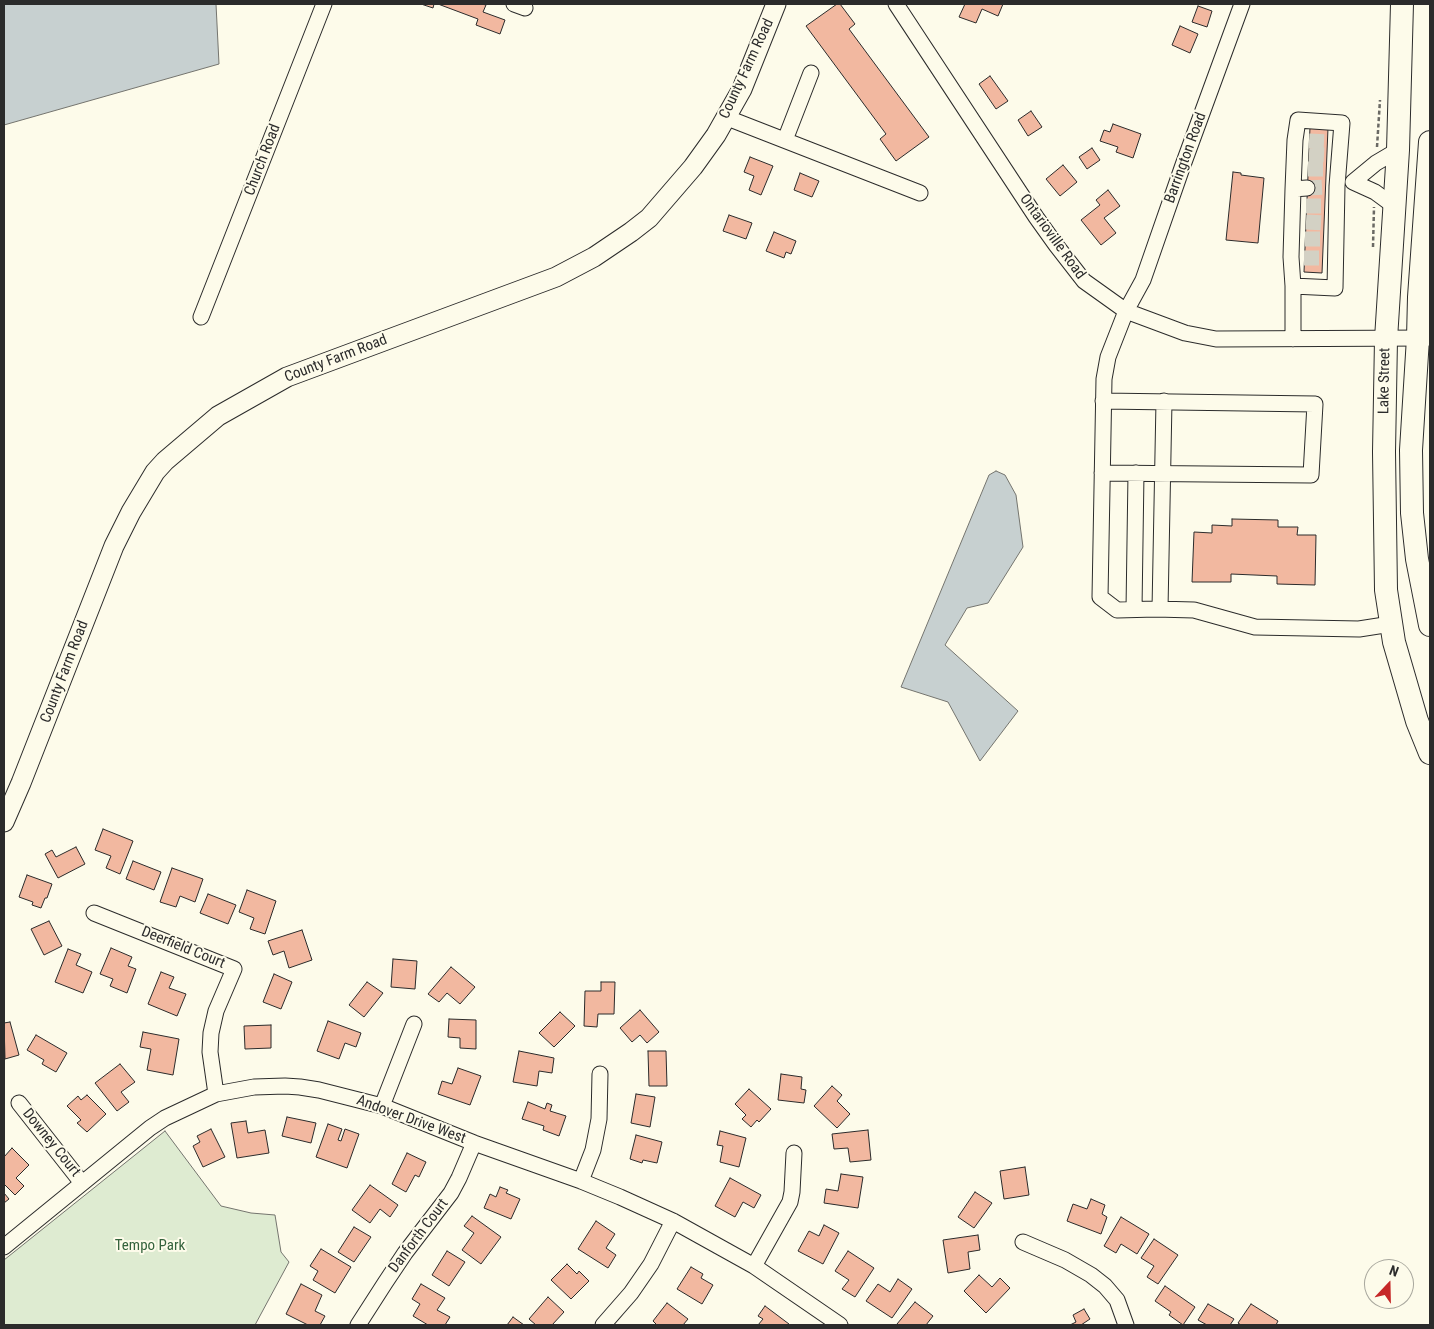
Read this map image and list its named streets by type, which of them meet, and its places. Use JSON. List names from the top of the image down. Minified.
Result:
{"streets":{"highway":["Lake Street"],"main road":["County Farm Road"],"street":["Barrington Road","Church Road","Ontarioville Road","Deerfield Court","Andover Drive West","Downey Court","Danforth Court"]},"crossings":[["Barrington Road","Ontarioville Road"],["Ontarioville Road","Lake Street"],["Deerfield Court","Andover Drive West"],["Andover Drive West","Downey Court"],["Andover Drive West","Danforth Court"]],"parks":["Tempo Park"],"north":"top"}
